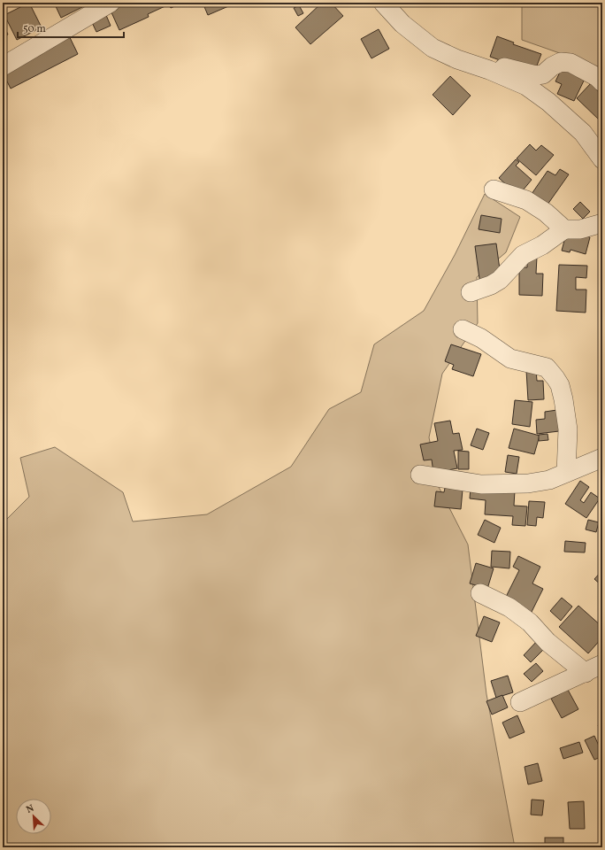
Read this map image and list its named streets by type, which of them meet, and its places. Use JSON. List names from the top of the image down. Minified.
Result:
{"scale_bar":"50 m","north":"top left"}
